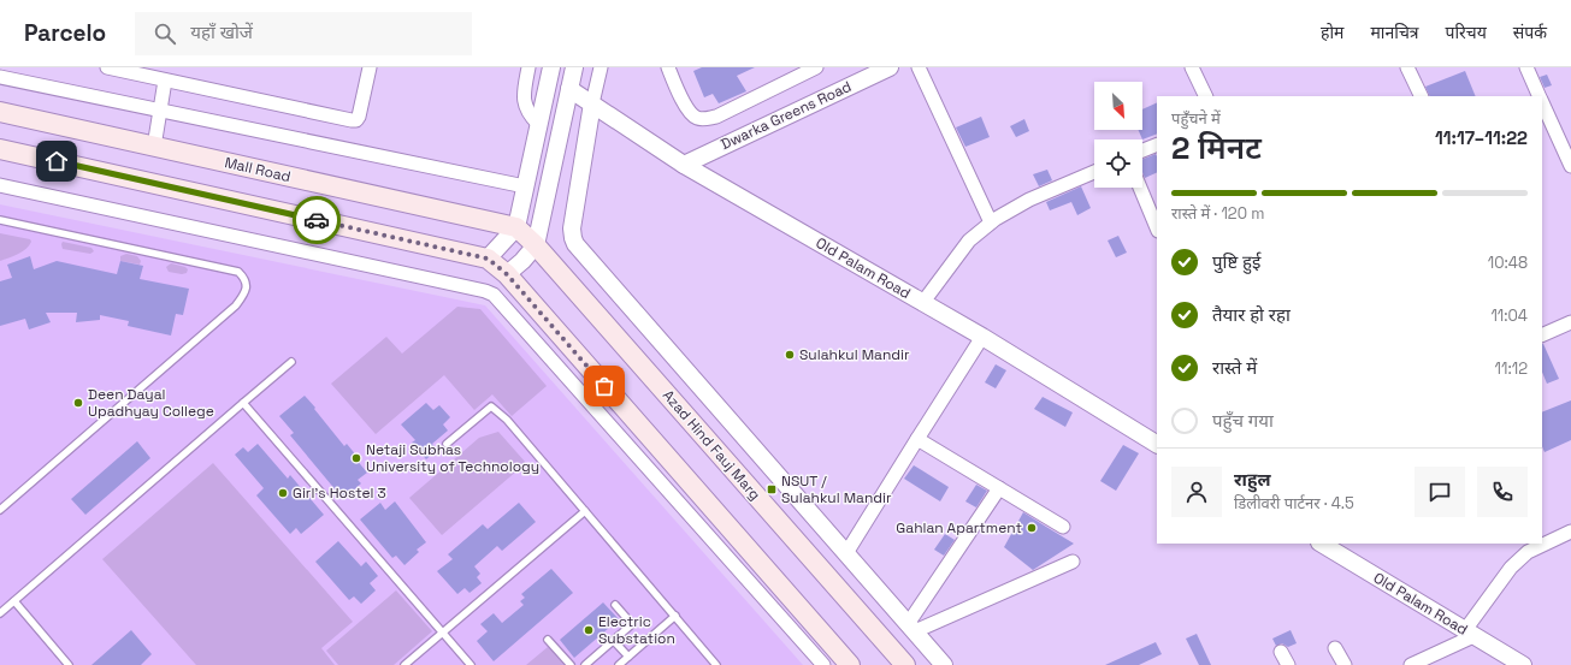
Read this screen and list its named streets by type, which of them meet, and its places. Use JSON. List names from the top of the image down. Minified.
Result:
{"streets":{"main road":["Mall Road","Azad Hind Fauj Marg"],"street":["Dwarka Greens Road","Old Palam Road"]},"crossings":[["Dwarka Greens Road","Old Palam Road"],["Mall Road","Azad Hind Fauj Marg"]],"places":{"other":["Sulahkul Mandir","Deen Dayal Upadhyay College","Netaji Subhas University of Technology","Girl's Hostel 3","Gahlan Apartment","Electric Substation"],"transit":["NSUT / Sulahkul Mandir"]},"north":"bottom right","page":{"header":"Parcelo","search":"यहाँ खोजें","nav":["होम","मानचित्र","परिचय","संपर्क"],"heading":["2 मिनट","पहुँचने में","11:17–11:22"],"panel":["राहुल","डिलीवरी पार्टनर · 4.5"],"bar":"रास्ते में · 120 m","list":[["पुष्टि हुई","10:48"],["तैयार हो रहा","11:04"],["रास्ते में","11:12"],"पहुँच गया"]}}
